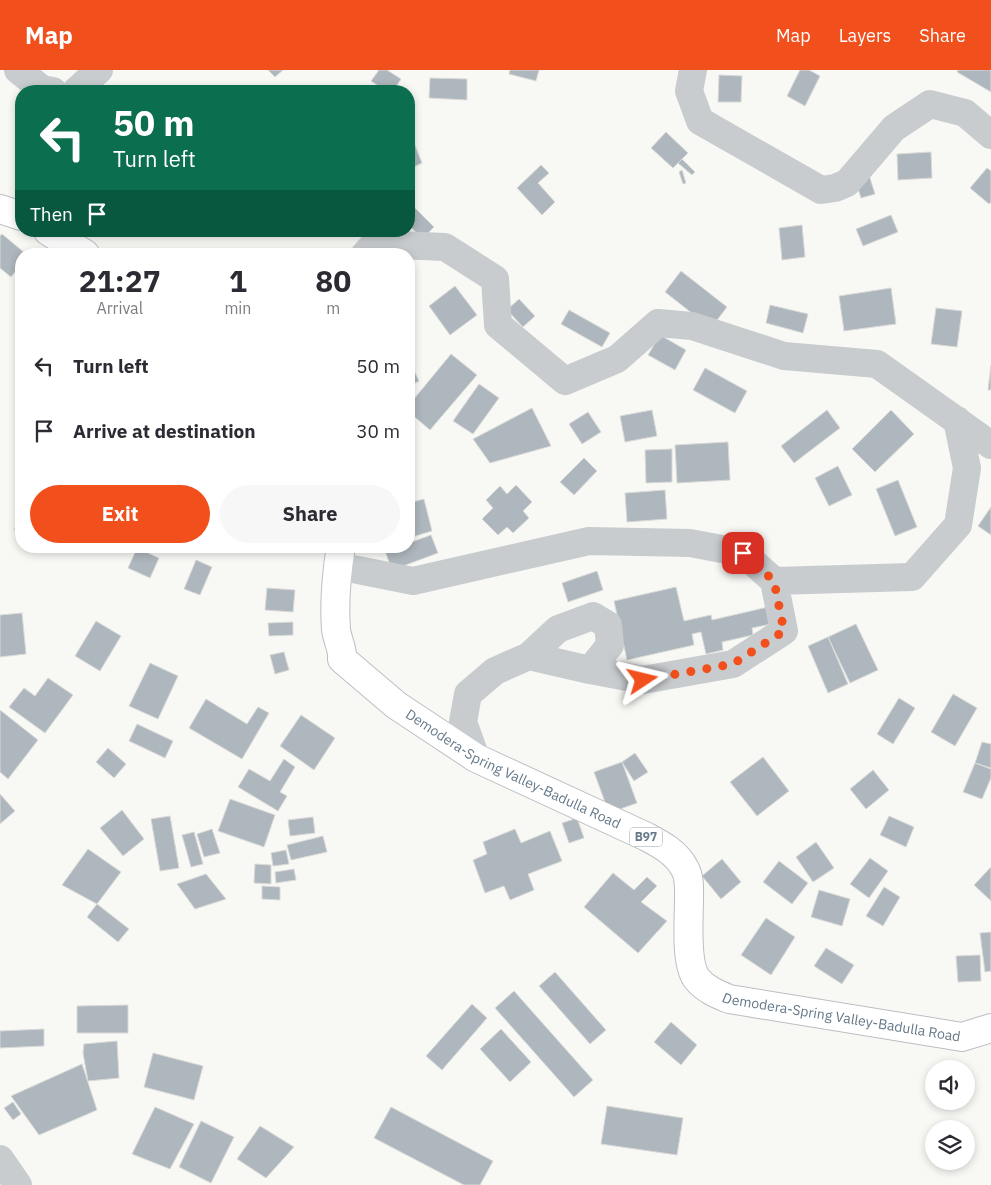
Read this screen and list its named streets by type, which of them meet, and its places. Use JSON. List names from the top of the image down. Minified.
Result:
{"streets":{"main road":["Demodera-Spring Valley-Badulla Road","B97"]},"page":{"header":"Map","nav":["Map","Layers","Share"],"turn":["50 m","Turn left"],"then":"Then","eta":["21:27","Arrival","1","min","80","m"],"list":[{"name":"Turn left","value":"50 m"},{"name":"Arrive at destination","value":"30 m"}],"buttons":["Exit","Share"]}}
